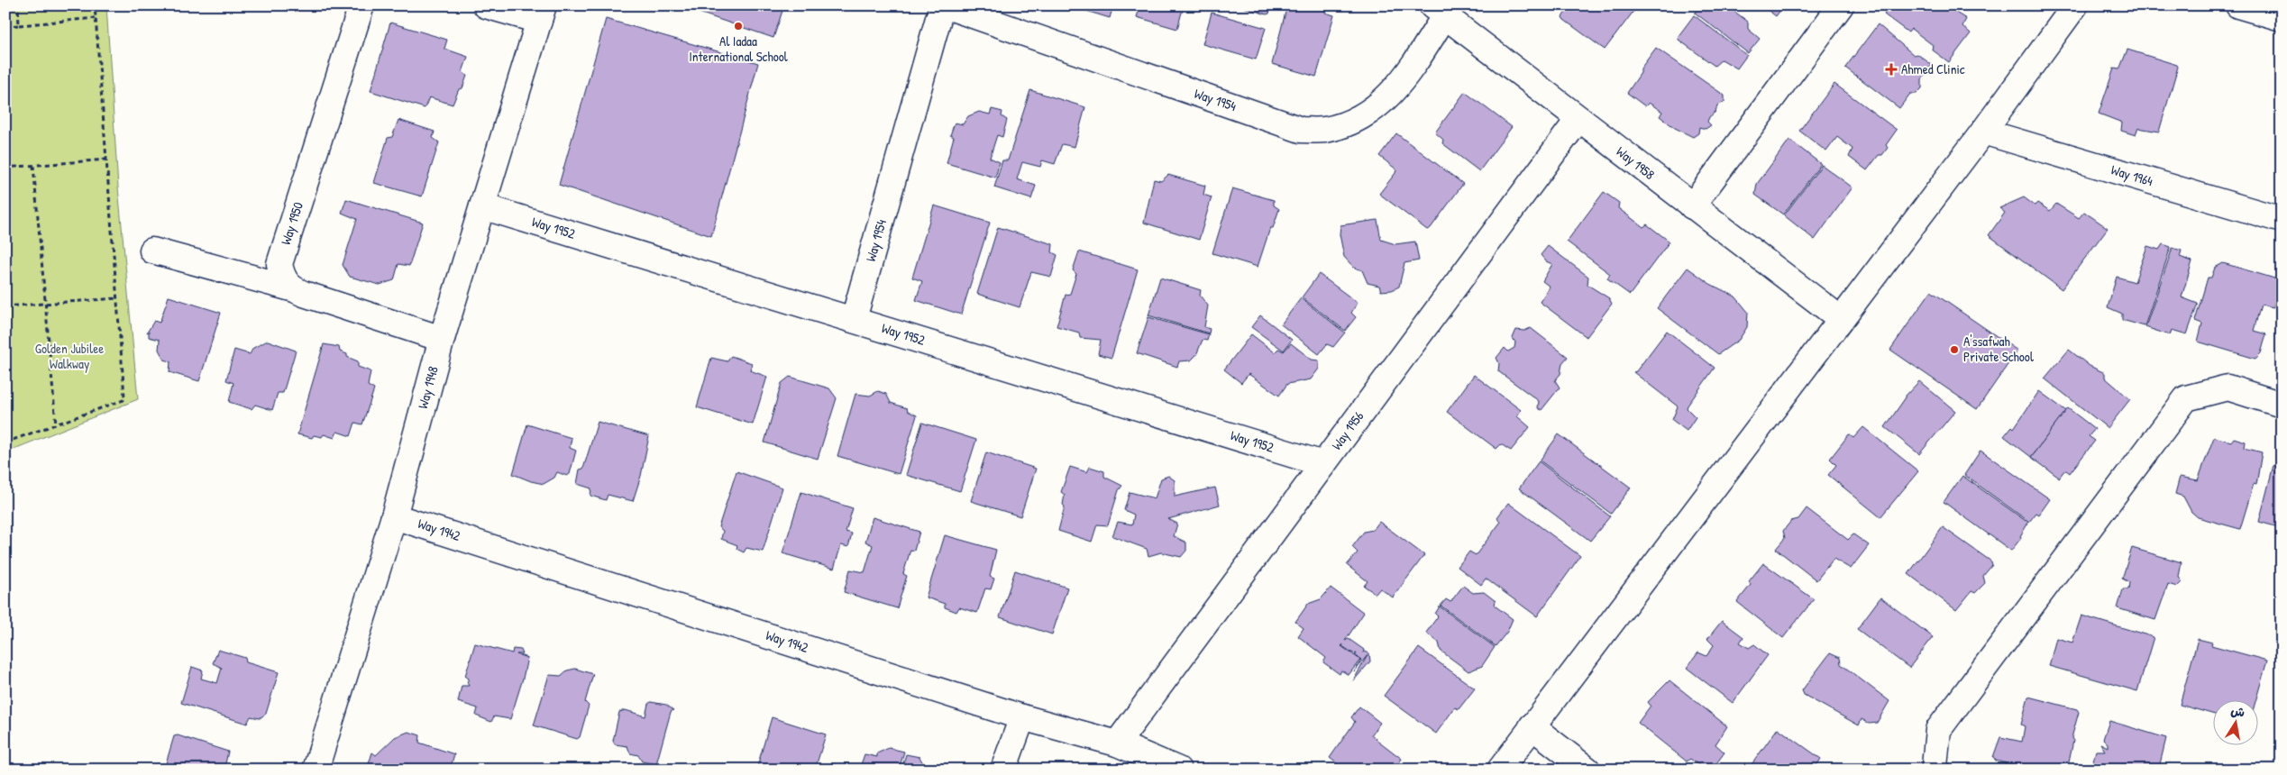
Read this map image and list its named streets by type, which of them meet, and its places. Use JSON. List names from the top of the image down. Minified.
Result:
{"streets":{"street":["Way 1954","Way 1958","Way 1964","Way 1950","Way 1952","Way 1948","Way 1956","Way 1942"]},"crossings":[["Way 1954","Way 1958"],["Way 1954","Way 1952"],["Way 1958","Way 1956"],["Way 1952","Way 1948"],["Way 1952","Way 1956"],["Way 1948","Way 1942"],["Way 1956","Way 1942"]],"parks":["Golden Jubilee Walkway"],"places":{"other":["Al Iadaa International School","A'ssafwah Private School"],"health":["Ahmed Clinic"]},"north":"top"}
